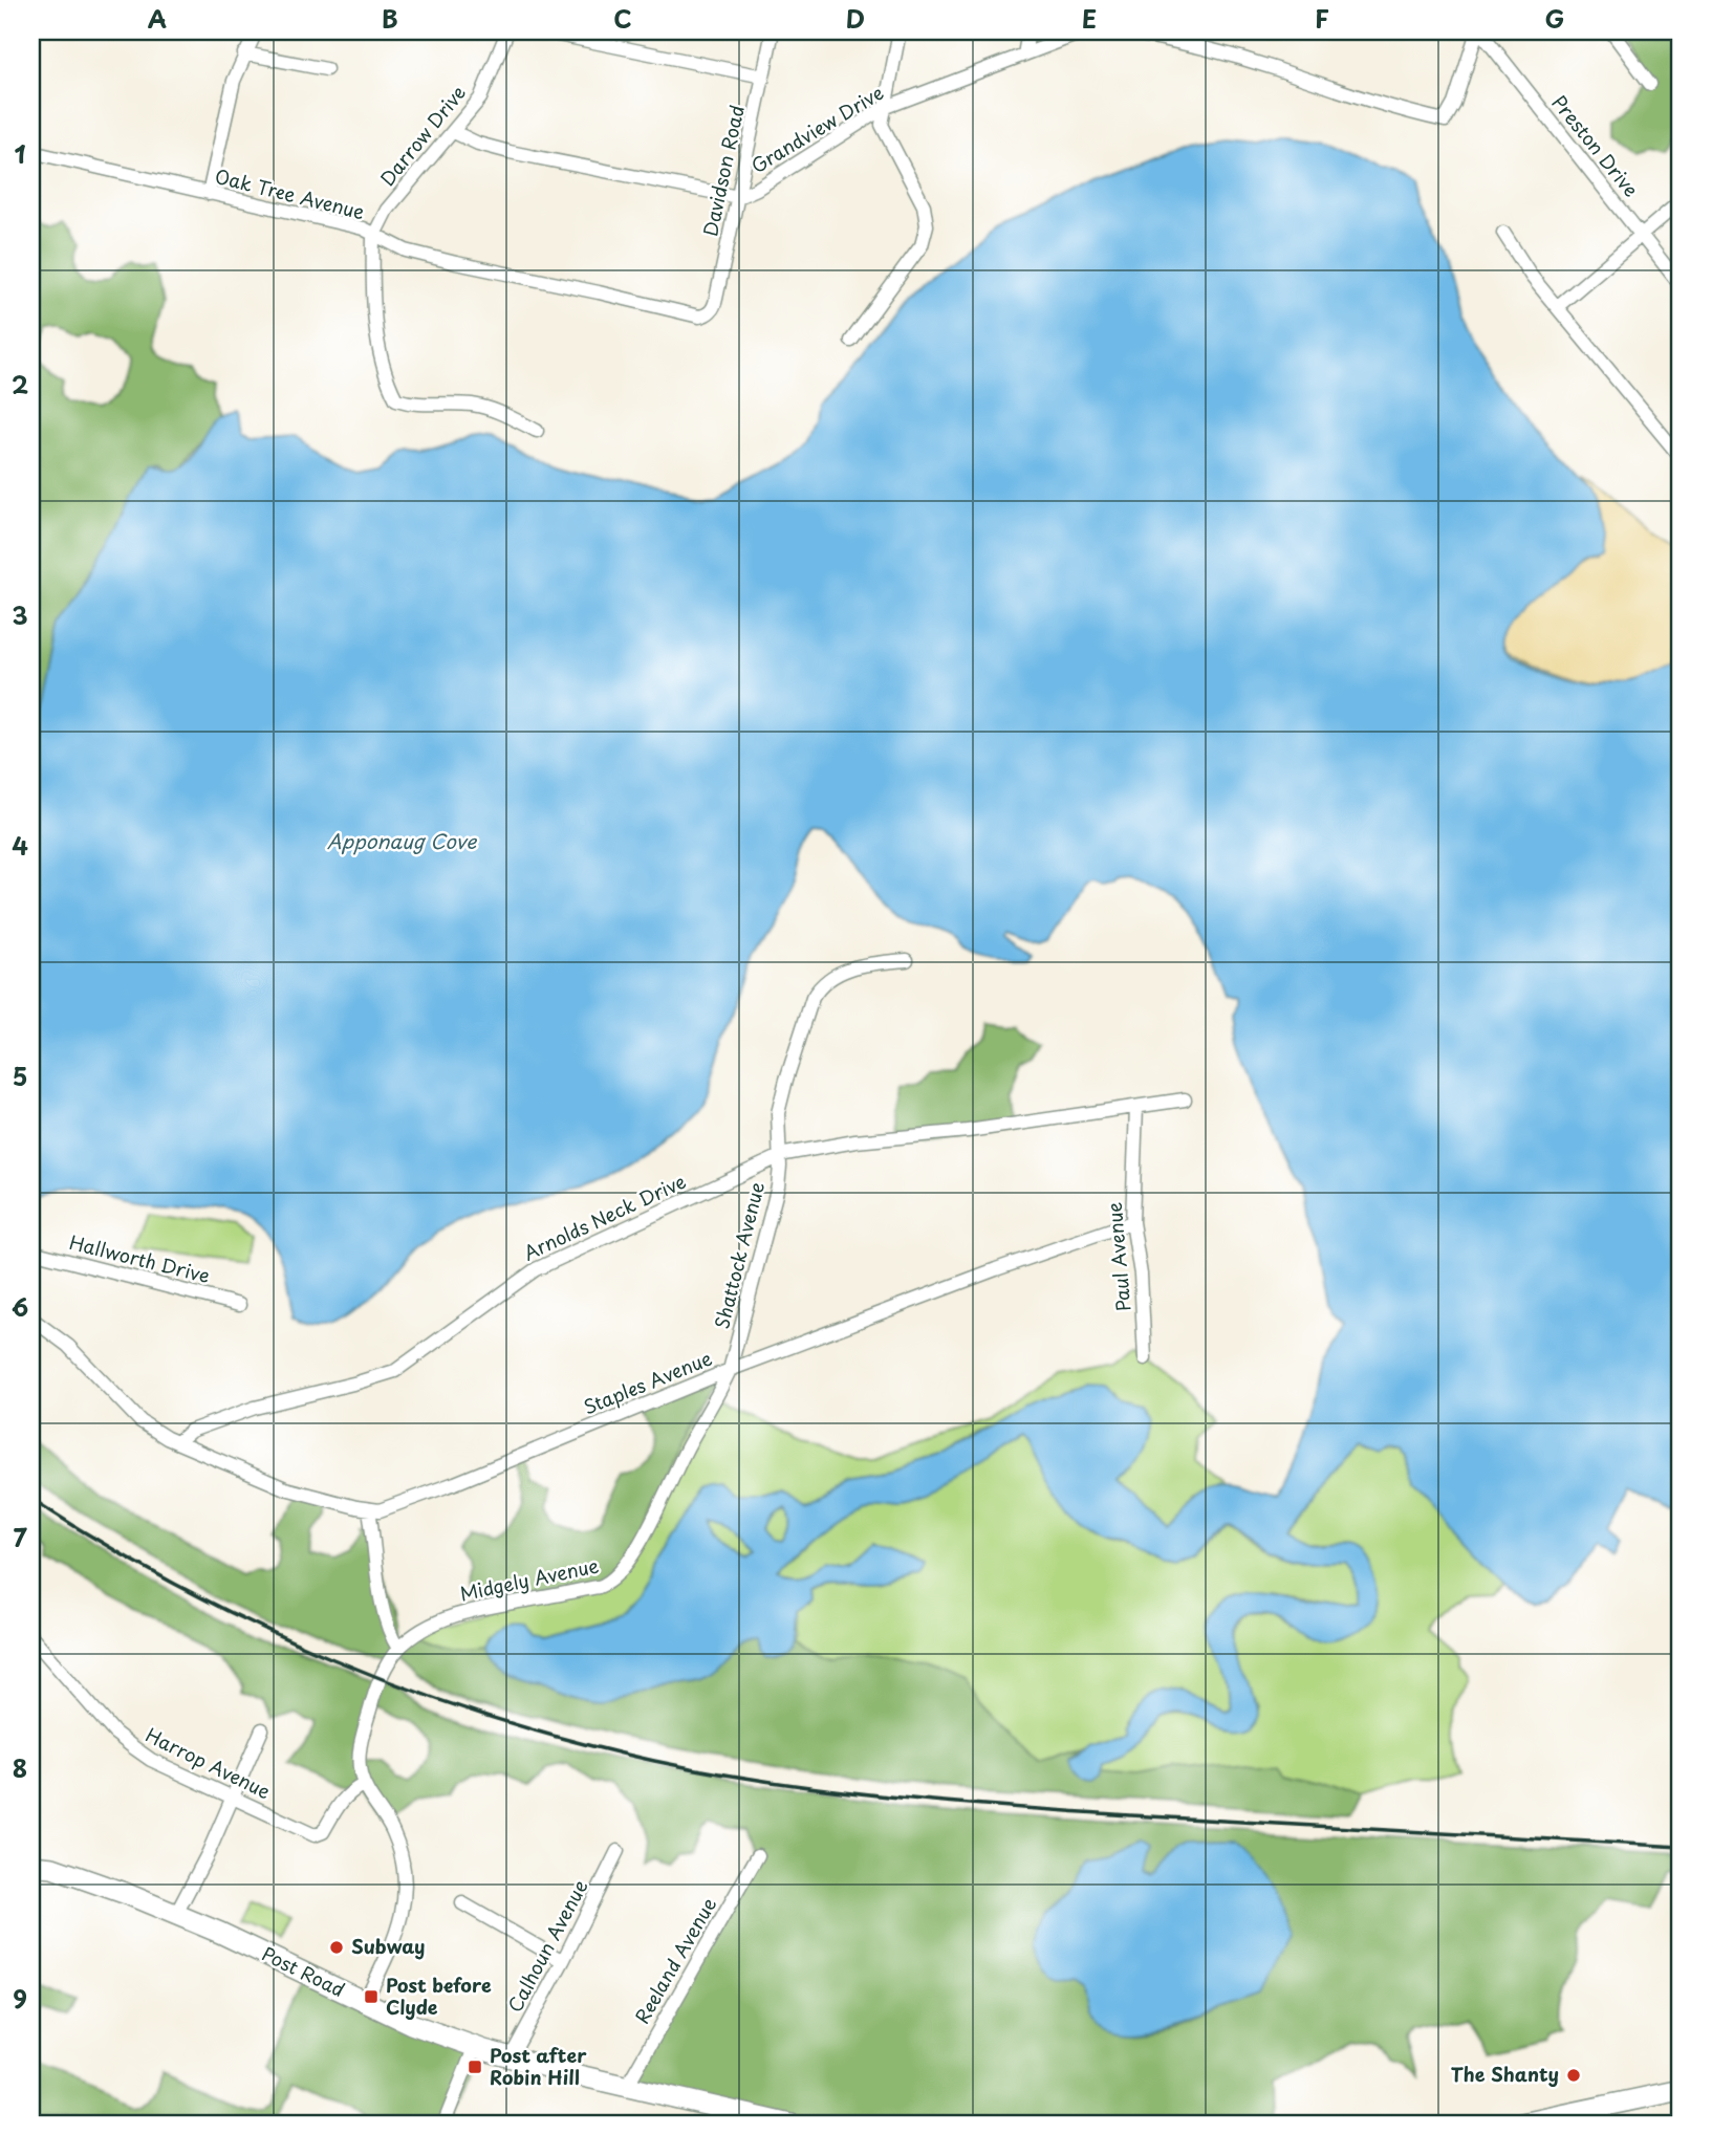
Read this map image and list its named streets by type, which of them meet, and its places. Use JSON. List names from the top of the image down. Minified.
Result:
{"streets":{"main road":["Post Road"],"street":["Grandview Drive","Darrow Drive","Preston Drive","Davidson Road","Oak Tree Avenue","Arnolds Neck Drive","Shattock Avenue","Paul Avenue","Hallworth Drive","Staples Avenue","Midgely Avenue","Harrop Avenue","Calhoun Avenue","Reeland Avenue"]},"crossings":[["Grandview Drive","Davidson Road"],["Darrow Drive","Oak Tree Avenue"],["Davidson Road","Oak Tree Avenue"],["Arnolds Neck Drive","Shattock Avenue"],["Arnolds Neck Drive","Paul Avenue"],["Arnolds Neck Drive","Staples Avenue"],["Shattock Avenue","Staples Avenue"],["Shattock Avenue","Midgely Avenue"],["Paul Avenue","Staples Avenue"],["Staples Avenue","Midgely Avenue"],["Calhoun Avenue","Post Road"],["Reeland Avenue","Post Road"]],"water":["Apponaug Cove"],"places":{"other":["Subway","The Shanty"],"transit":["Post before Clyde","Post after Robin Hill"]},"grid":{"columns":["A","B","C","D","E","F","G"],"rows":["1","2","3","4","5","6","7","8","9"]}}
